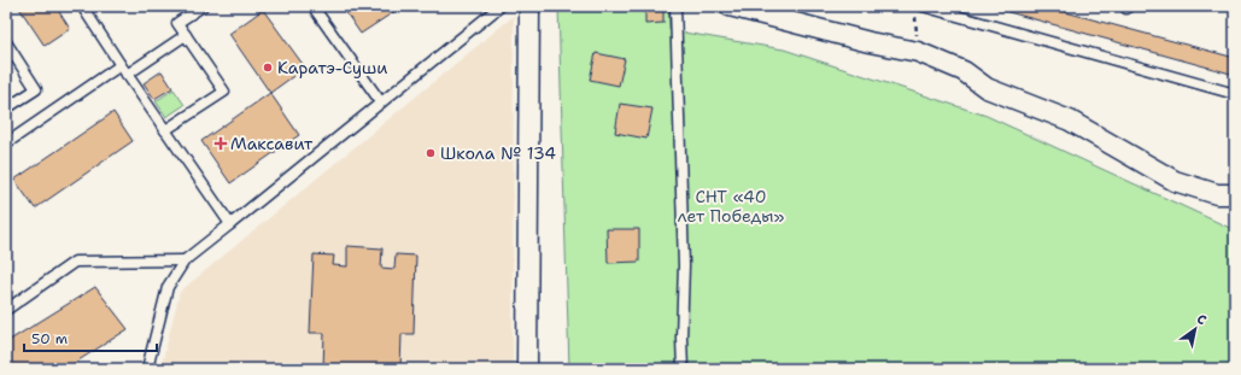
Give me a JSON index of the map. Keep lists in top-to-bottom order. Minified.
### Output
{"parks":["СНТ «40 лет Победы»"],"places":{"other":["Каратэ-Суши","Школа № 134"],"health":["Максавит"]},"scale_bar":"50 m","north":"top right"}
